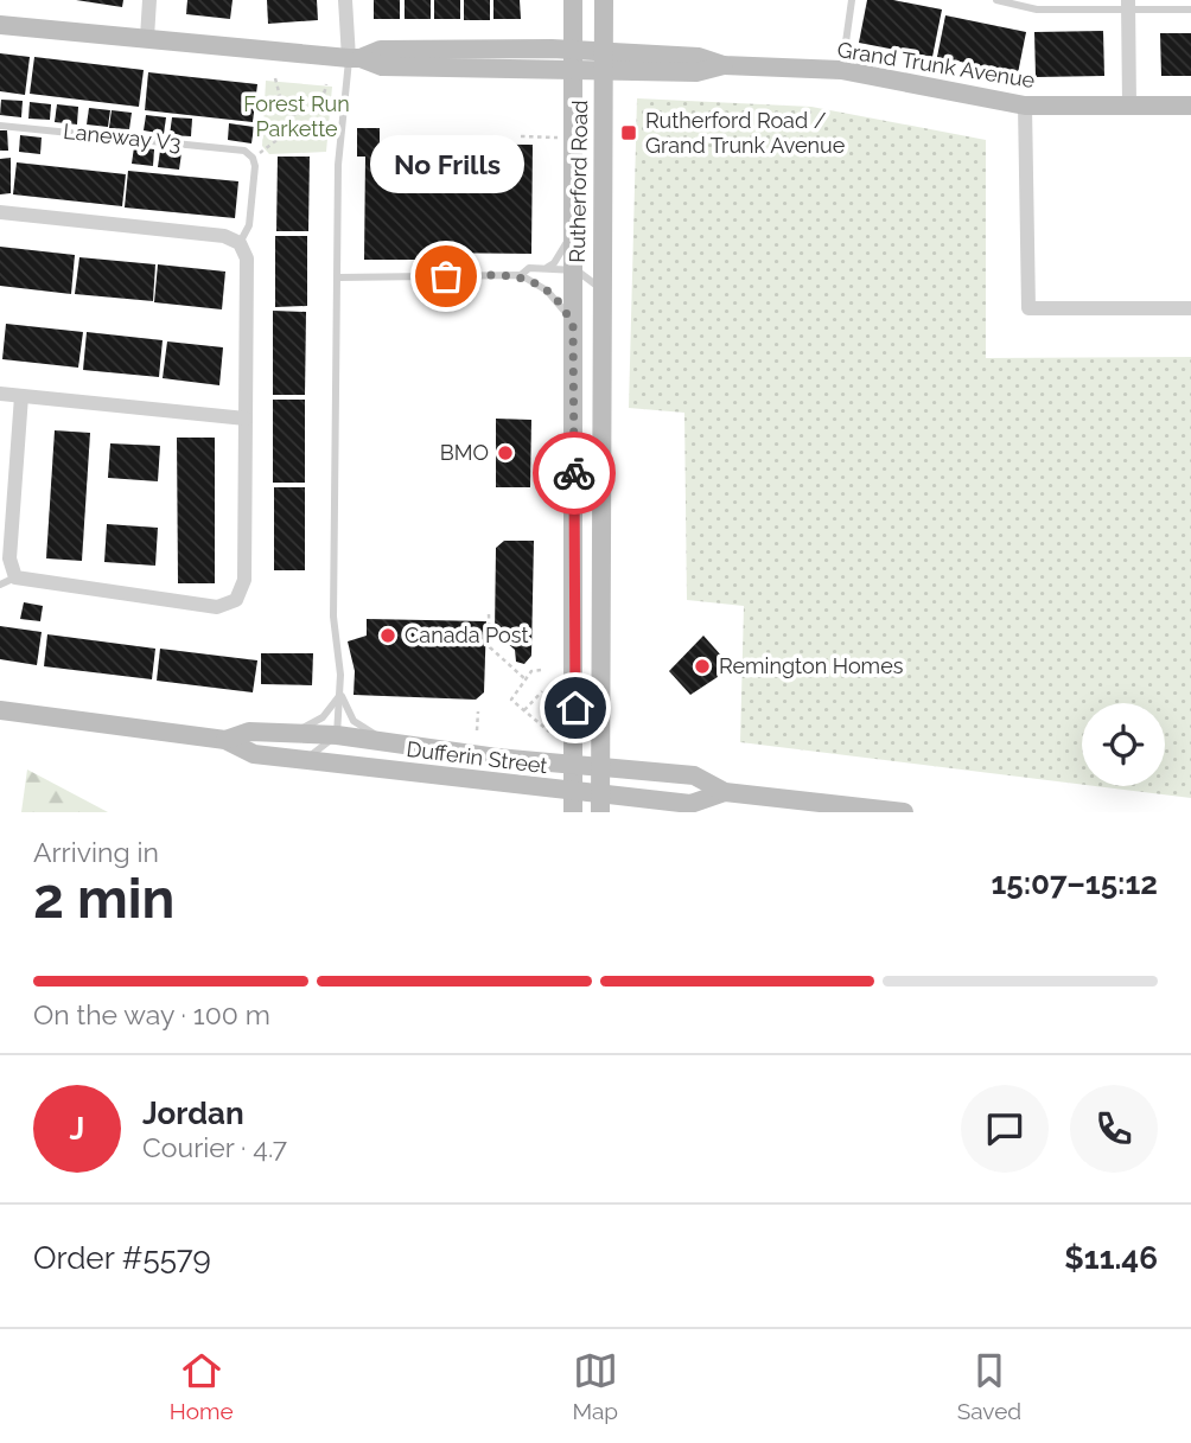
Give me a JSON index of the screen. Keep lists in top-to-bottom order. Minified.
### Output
{"streets":{"main road":["Grand Trunk Avenue","Rutherford Road","Dufferin Street"],"lane":["Laneway V3"]},"crossings":[["Grand Trunk Avenue","Rutherford Road"],["Rutherford Road","Dufferin Street"]],"parks":["Forest Run Parkette"],"places":{"transit":["Rutherford Road / Grand Trunk Avenue"],"other":["No Frills","BMO","Canada Post","Remington Homes"]},"page":{"bubble":"No Frills","heading":["2 min","Arriving in","15:07–15:12"],"panel":["Jordan","Courier · 4.7","Order #5579","$11.46"],"bar":"On the way · 100 m","round":"J","tabs":["Home","Map","Saved"]}}
